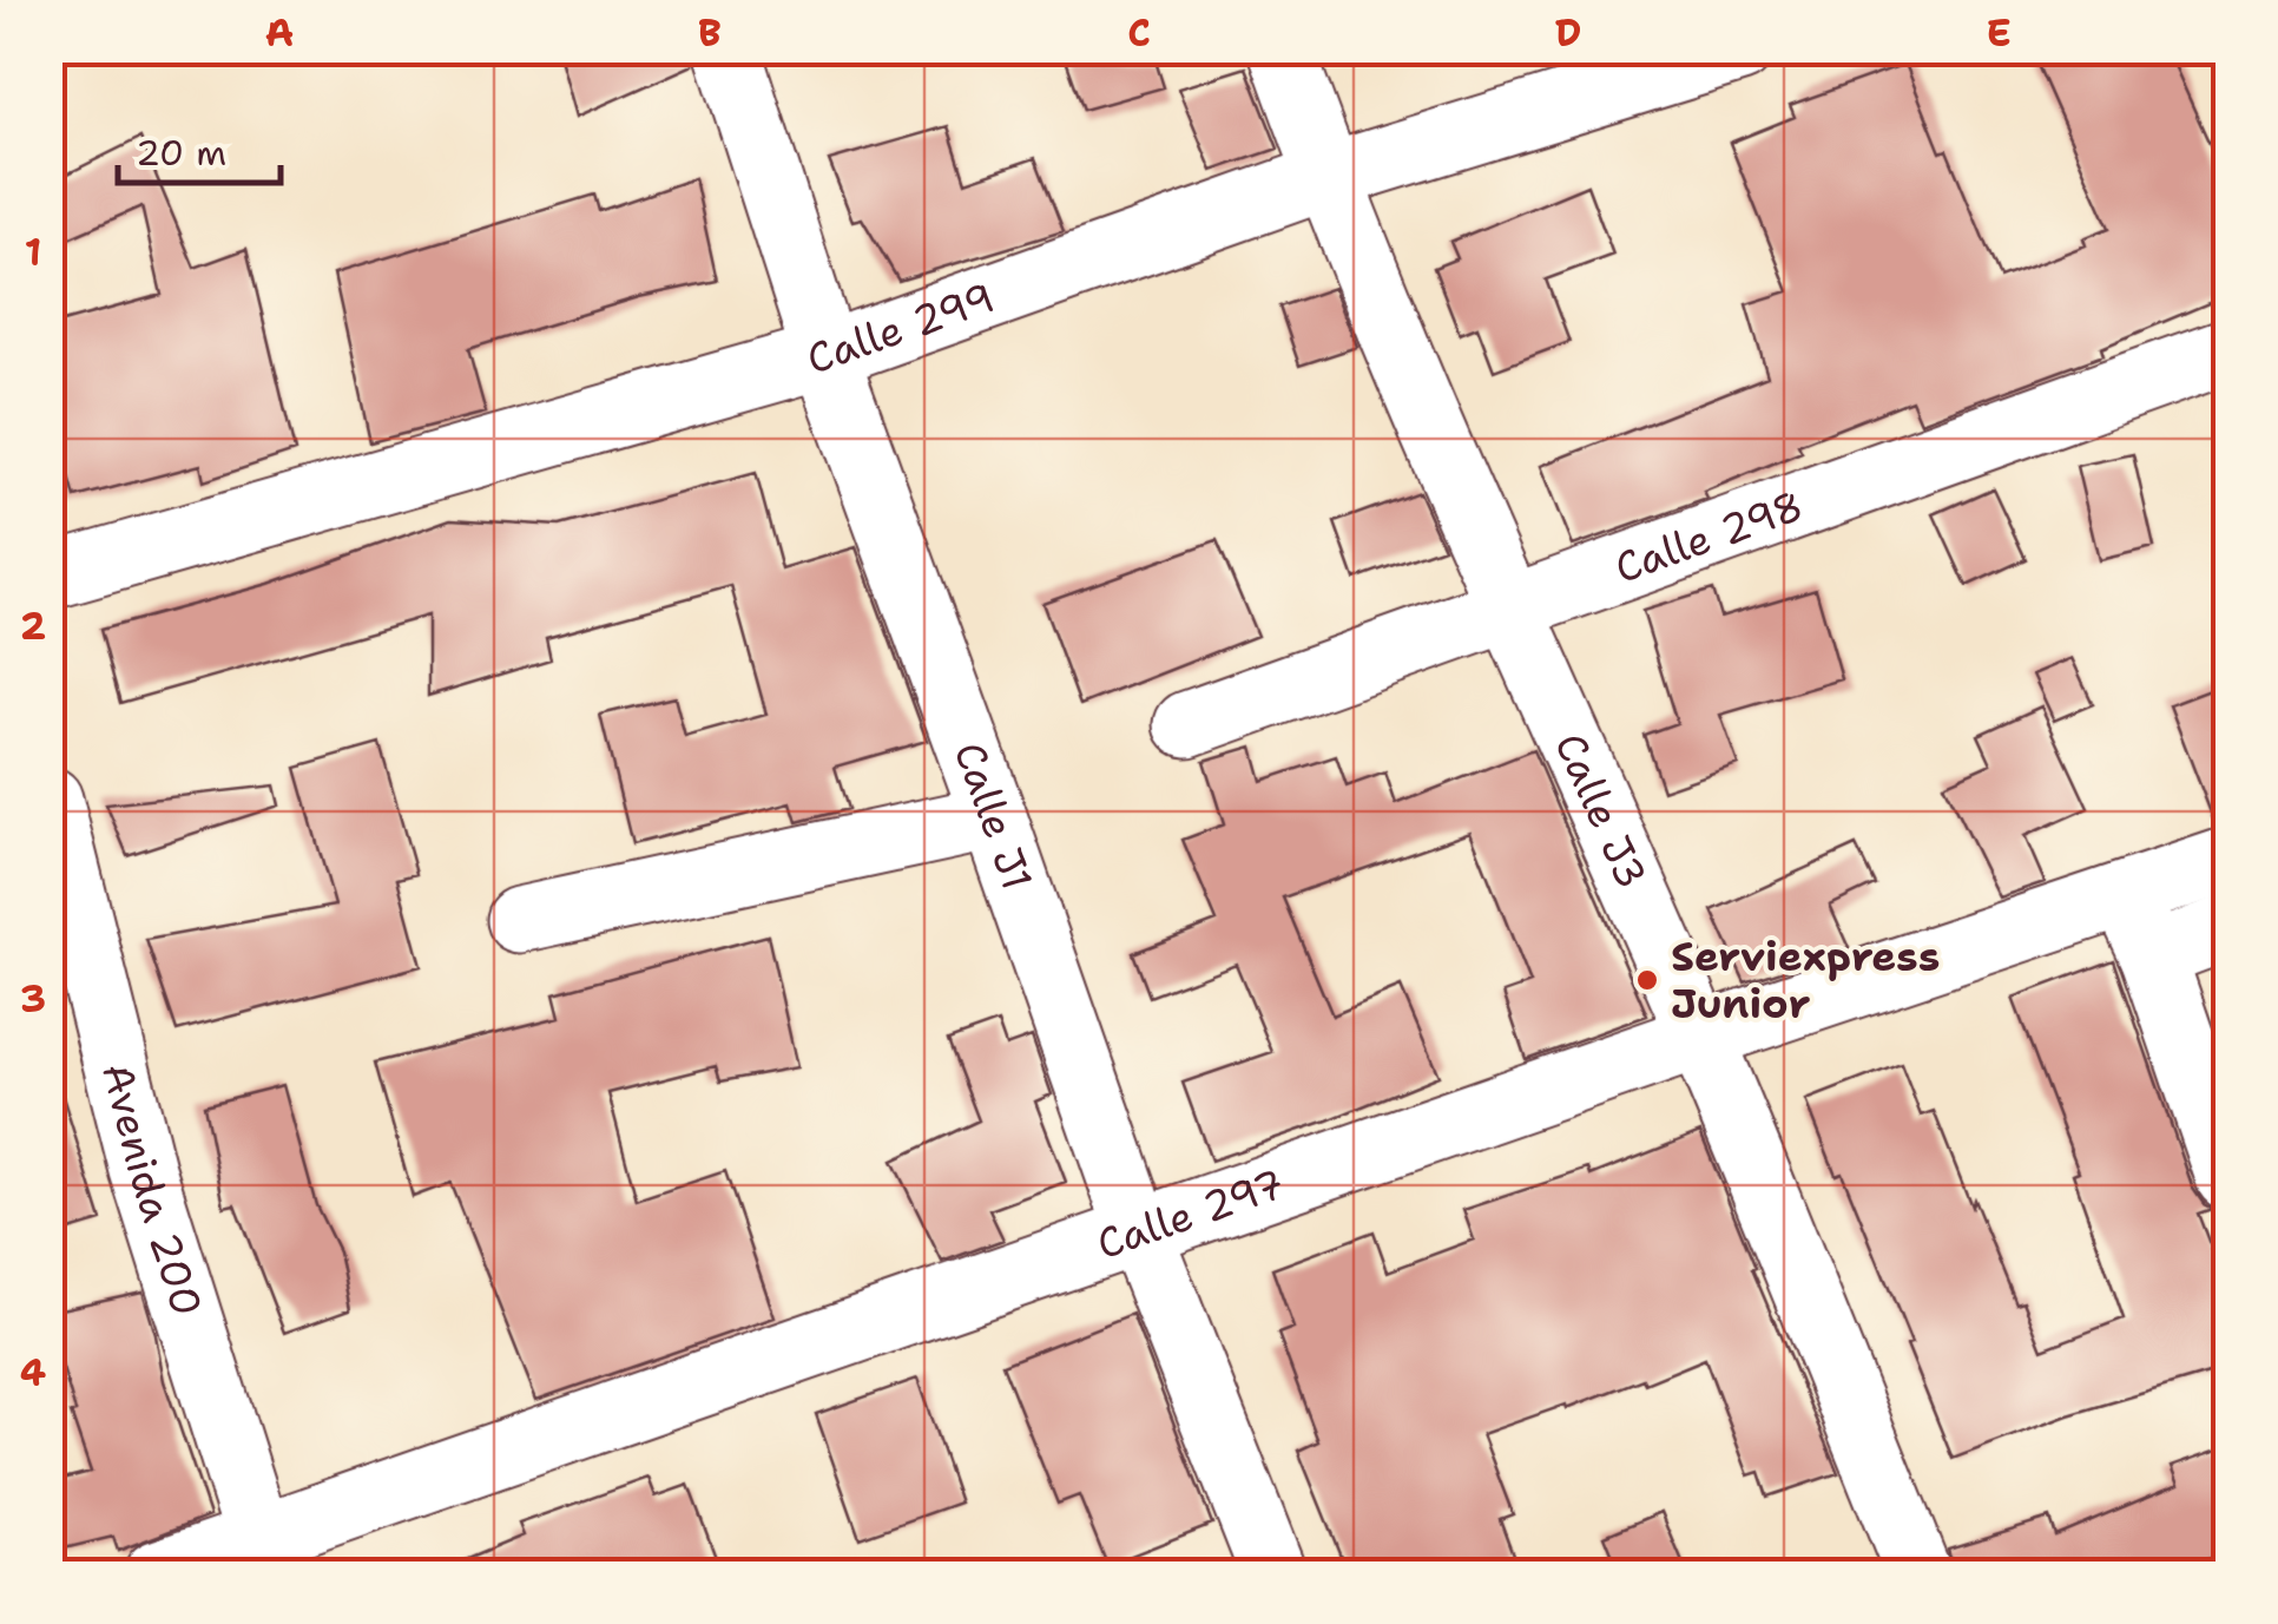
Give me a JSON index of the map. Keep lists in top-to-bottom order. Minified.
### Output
{"streets":{"street":["Calle 299","Calle 298","Calle J3","Calle J1","Avenida 200","Calle 297"]},"crossings":[["Calle 299","Calle J3"],["Calle 299","Calle J1"],["Calle 298","Calle J3"],["Calle J3","Calle 297"],["Calle J1","Calle 297"],["Avenida 200","Calle 297"]],"places":["Serviexpress Junior"],"scale_bar":"20 m","grid":{"columns":["A","B","C","D","E"],"rows":["1","2","3","4"]}}
